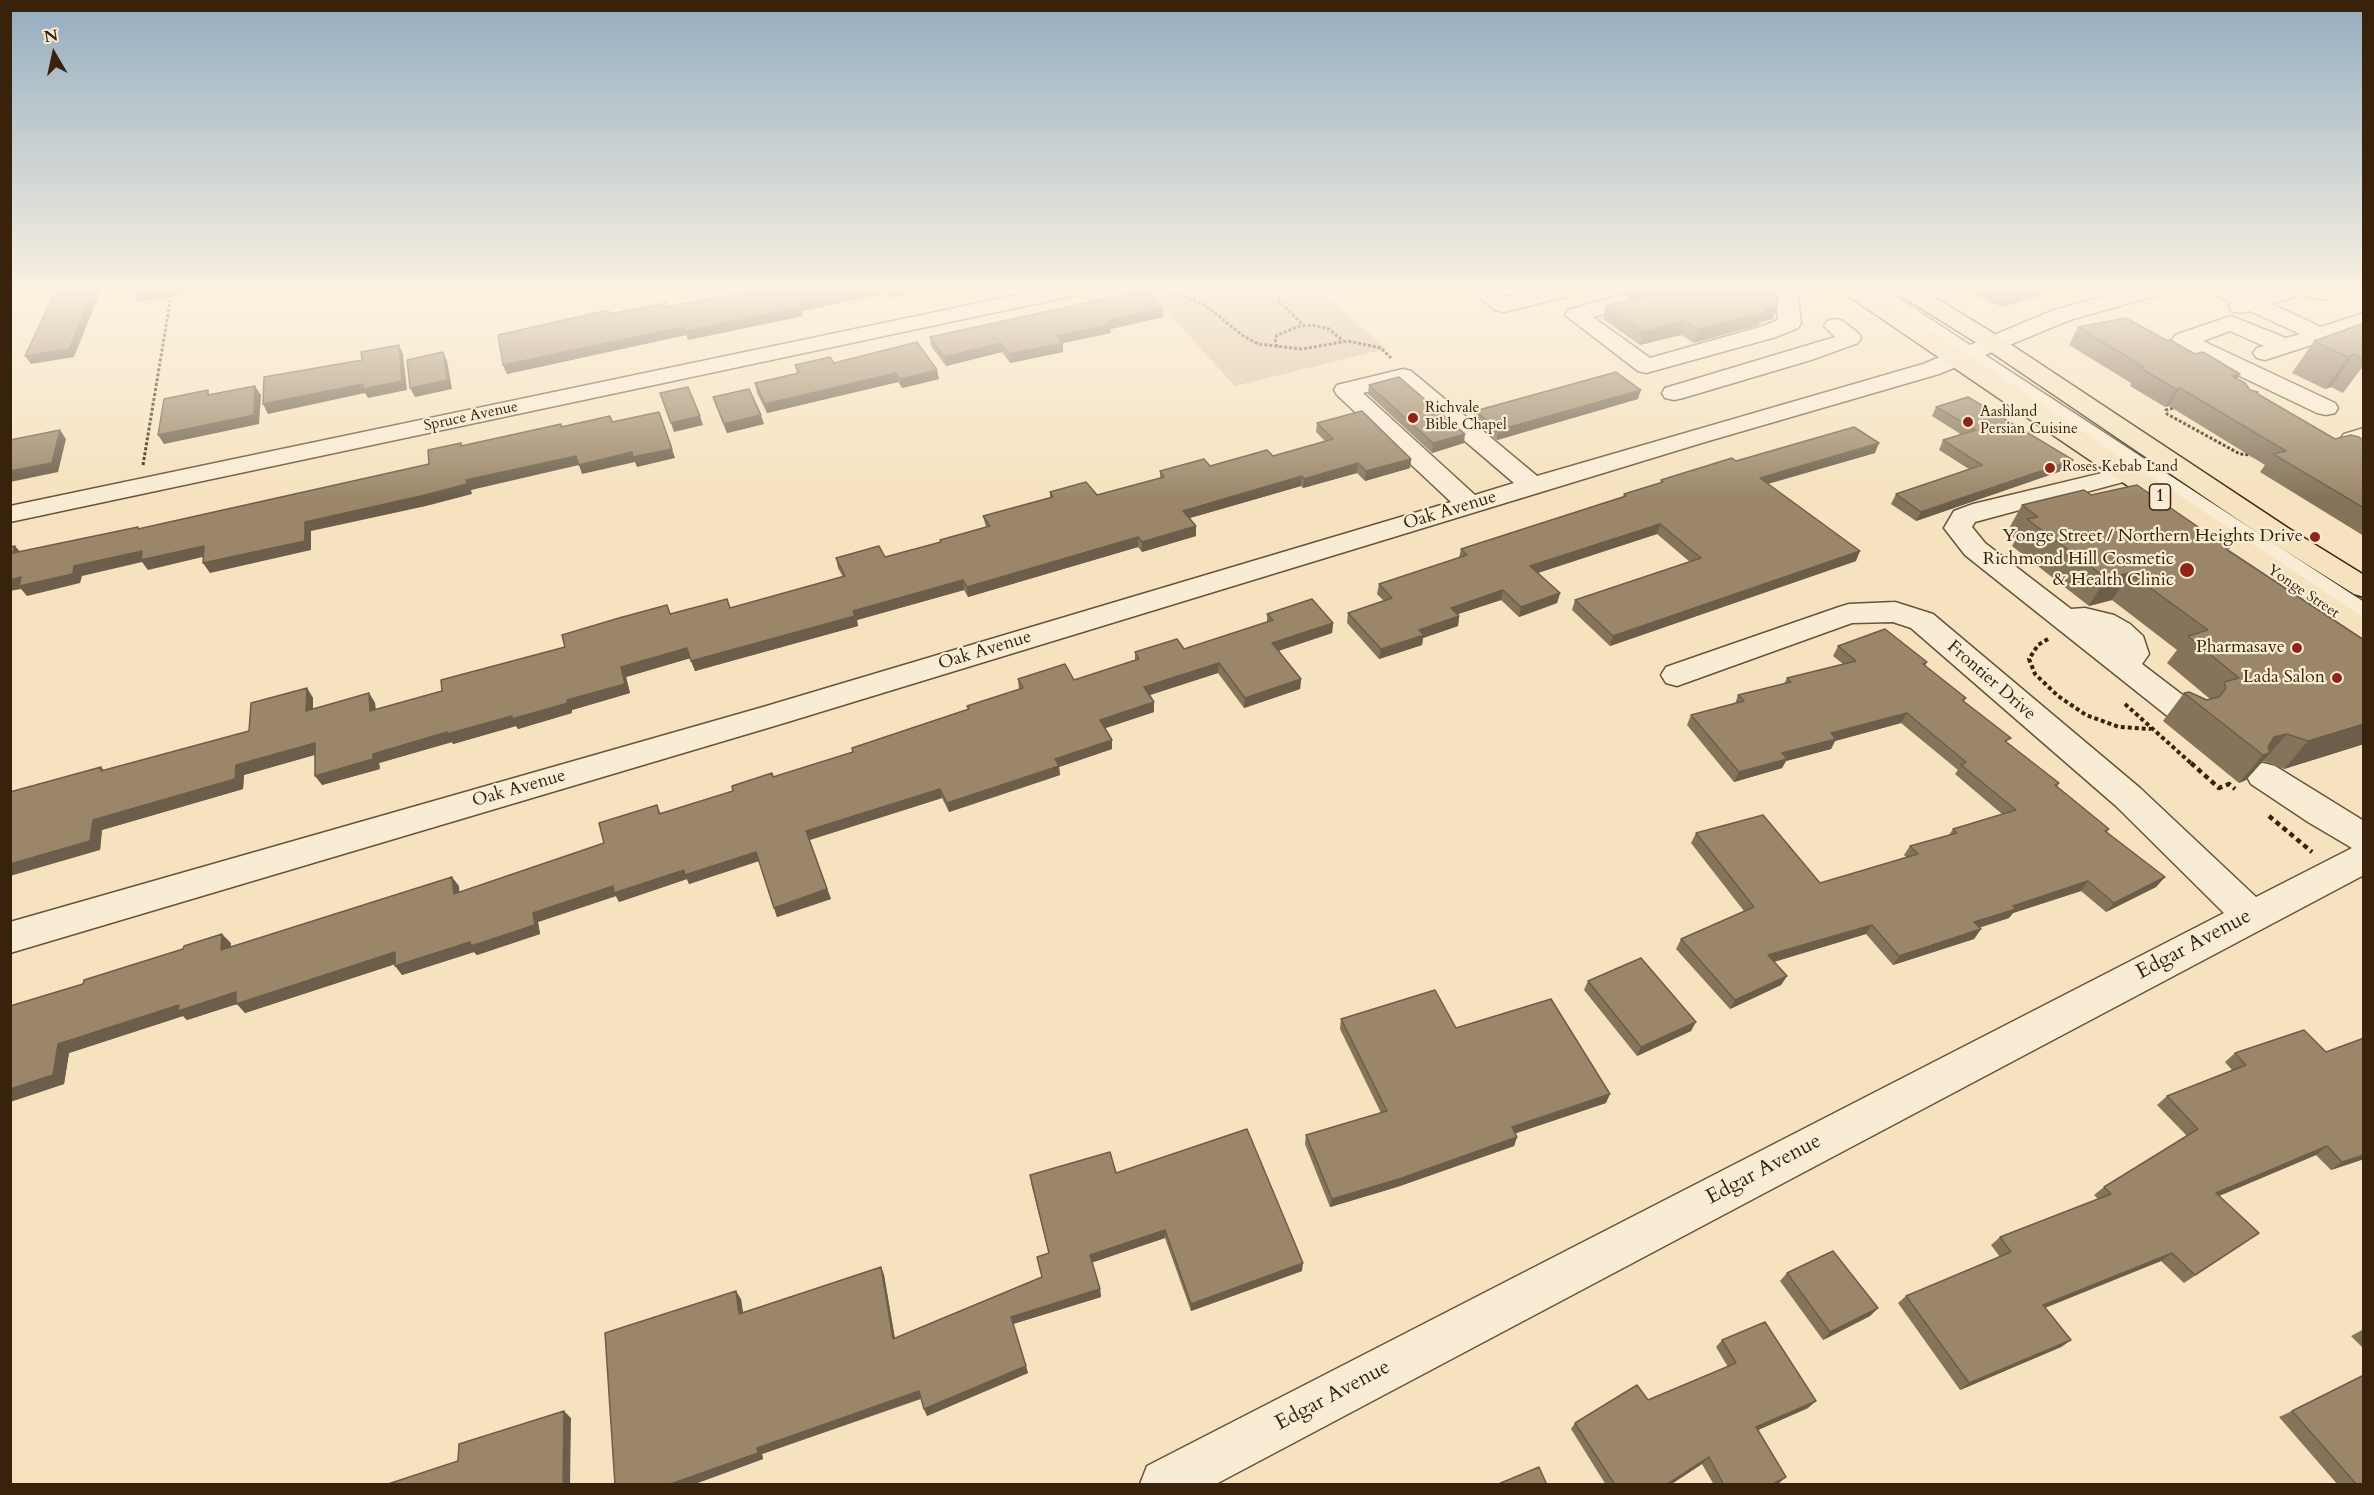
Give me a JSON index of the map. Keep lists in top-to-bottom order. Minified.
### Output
{"streets":{"main road":["1","Yonge Street"],"street":["Spruce Avenue","Oak Avenue","Frontier Drive","Edgar Avenue"]},"crossings":[["Frontier Drive","Edgar Avenue"]],"places":["Richvale Bible Chapel","Aashland Persian Cuisine","Roses Kebab Land","Yonge Street / Northern Heights Drive","Richmond Hill Cosmetic & Health Clinic","Pharmasave","Lada Salon"],"north":"top"}
